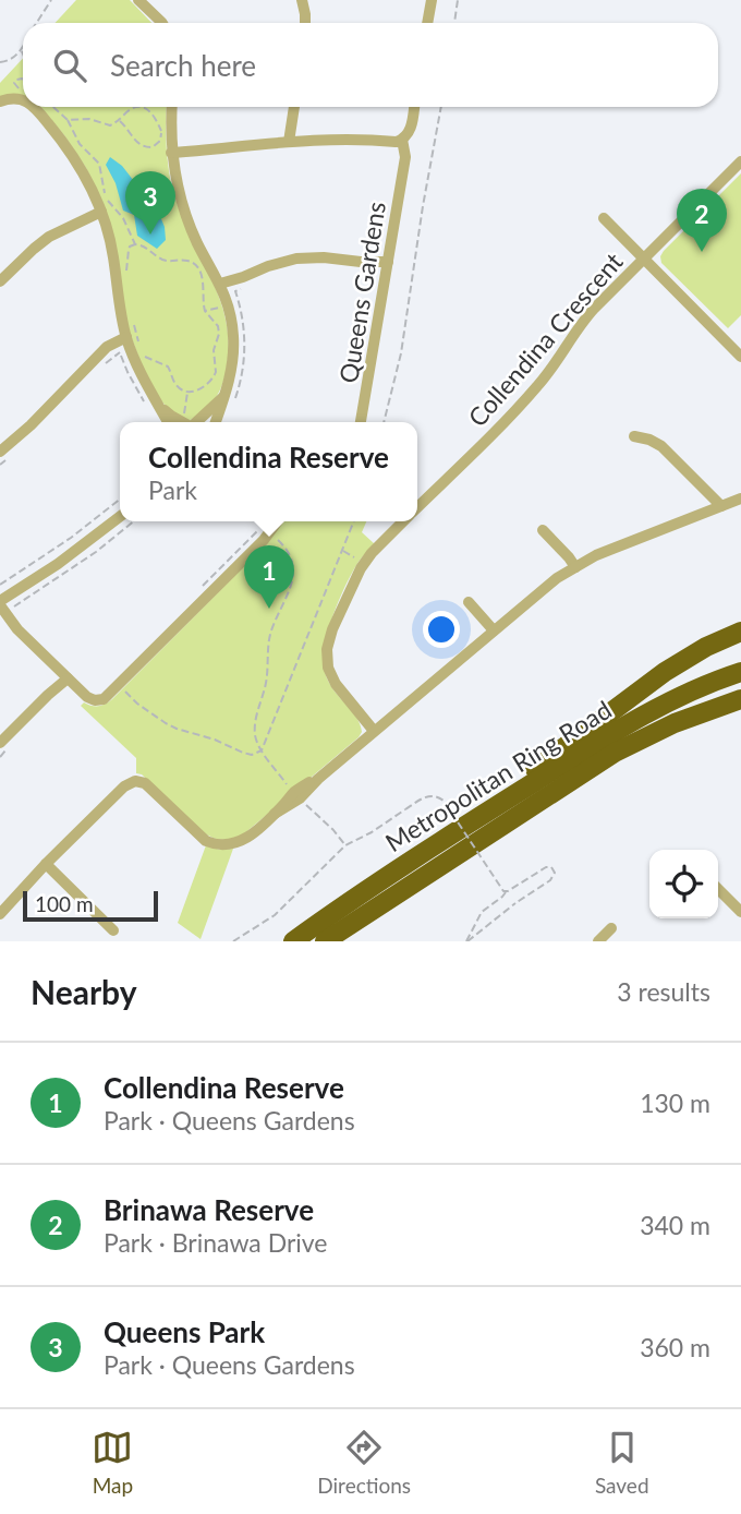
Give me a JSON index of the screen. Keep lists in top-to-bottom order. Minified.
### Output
{"streets":{"highway":["Metropolitan Ring Road"],"street":["Queens Gardens","Collendina Crescent"]},"scale_bar":"100 m","page":{"search":"Search here","pins":["3","2","1"],"popup":["Collendina Reserve","Park"],"scale":"100 m","heading":["Nearby","3 results"],"list":[{"mark":"1","name":"Collendina Reserve","note":"Park · Queens Gardens","value":"130 m"},{"mark":"2","name":"Brinawa Reserve","note":"Park · Brinawa Drive","value":"340 m"},{"mark":"3","name":"Queens Park","note":"Park · Queens Gardens","value":"360 m"}],"nav":["Map","Directions","Saved"]}}
